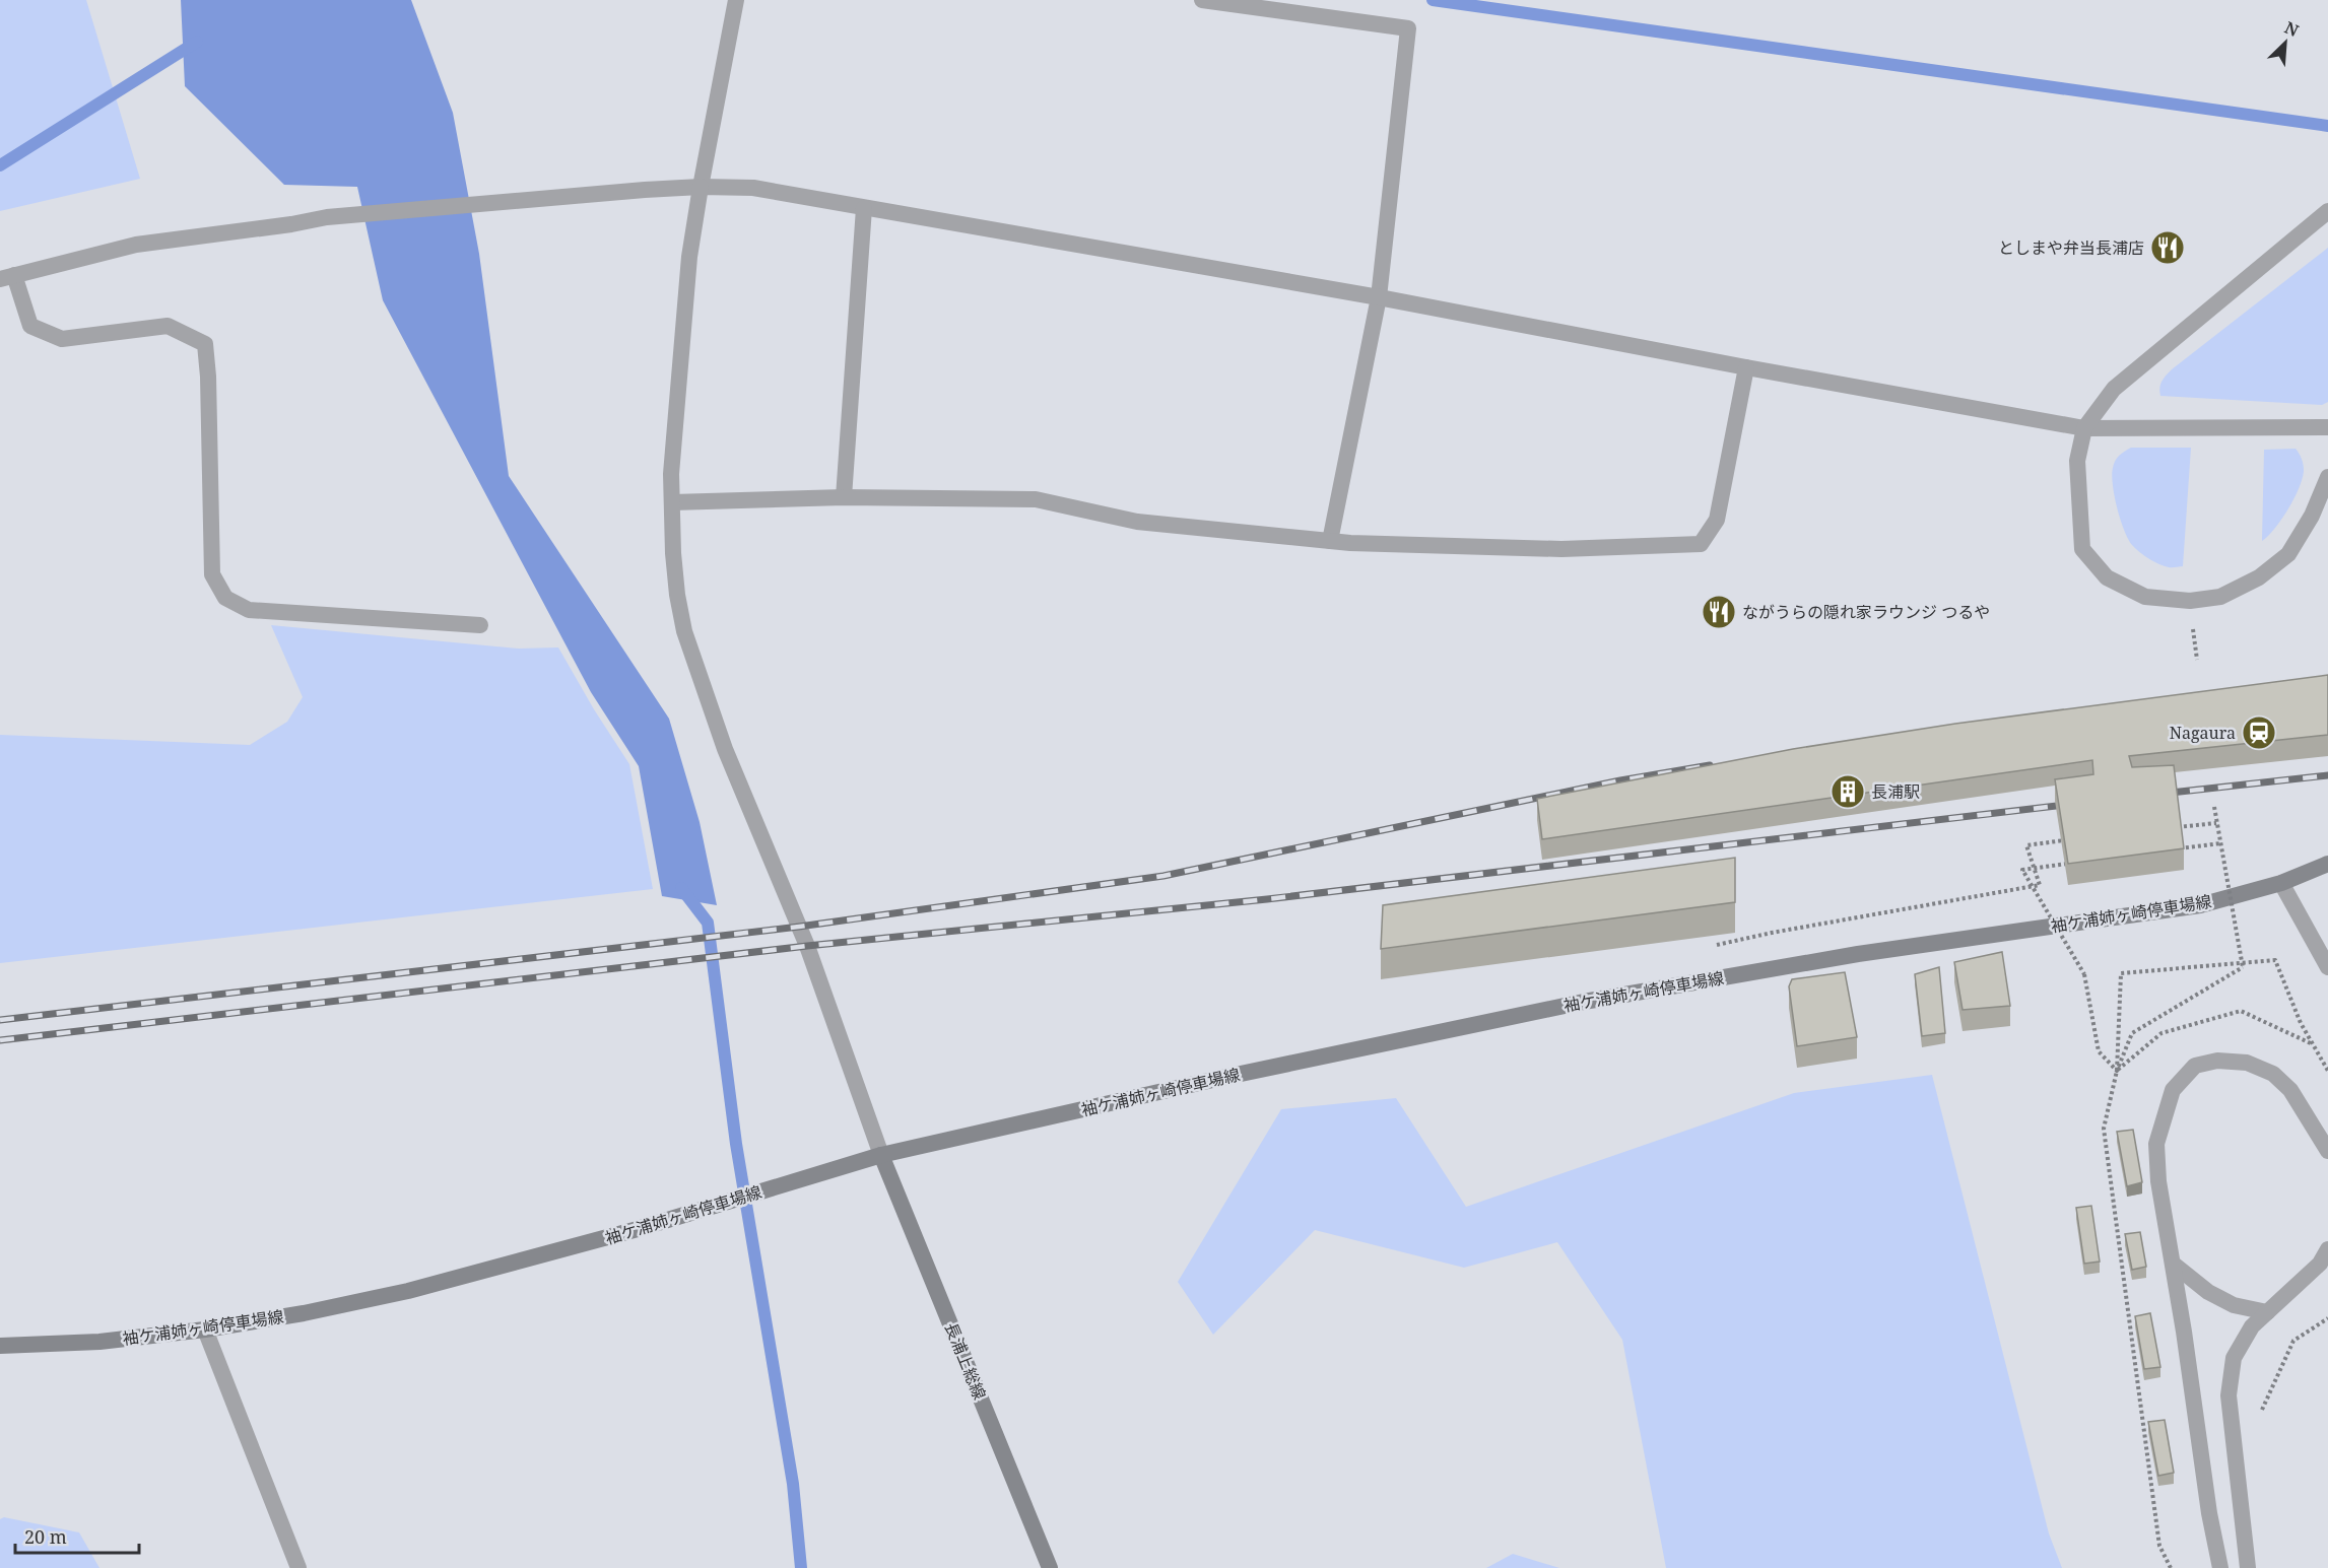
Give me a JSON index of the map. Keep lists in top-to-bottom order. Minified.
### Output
{"streets":{"main road":["袖ケ浦姉ヶ崎停車場線","長浦上総線"]},"crossings":[["袖ケ浦姉ヶ崎停車場線","長浦上総線"]],"places":{"restaurant":["としまや弁当長浦店","ながうらの隠れ家ラウンジ つるや"],"station":["Nagaura"],"building":["長浦駅"]},"scale_bar":"20 m","north":"top right"}
